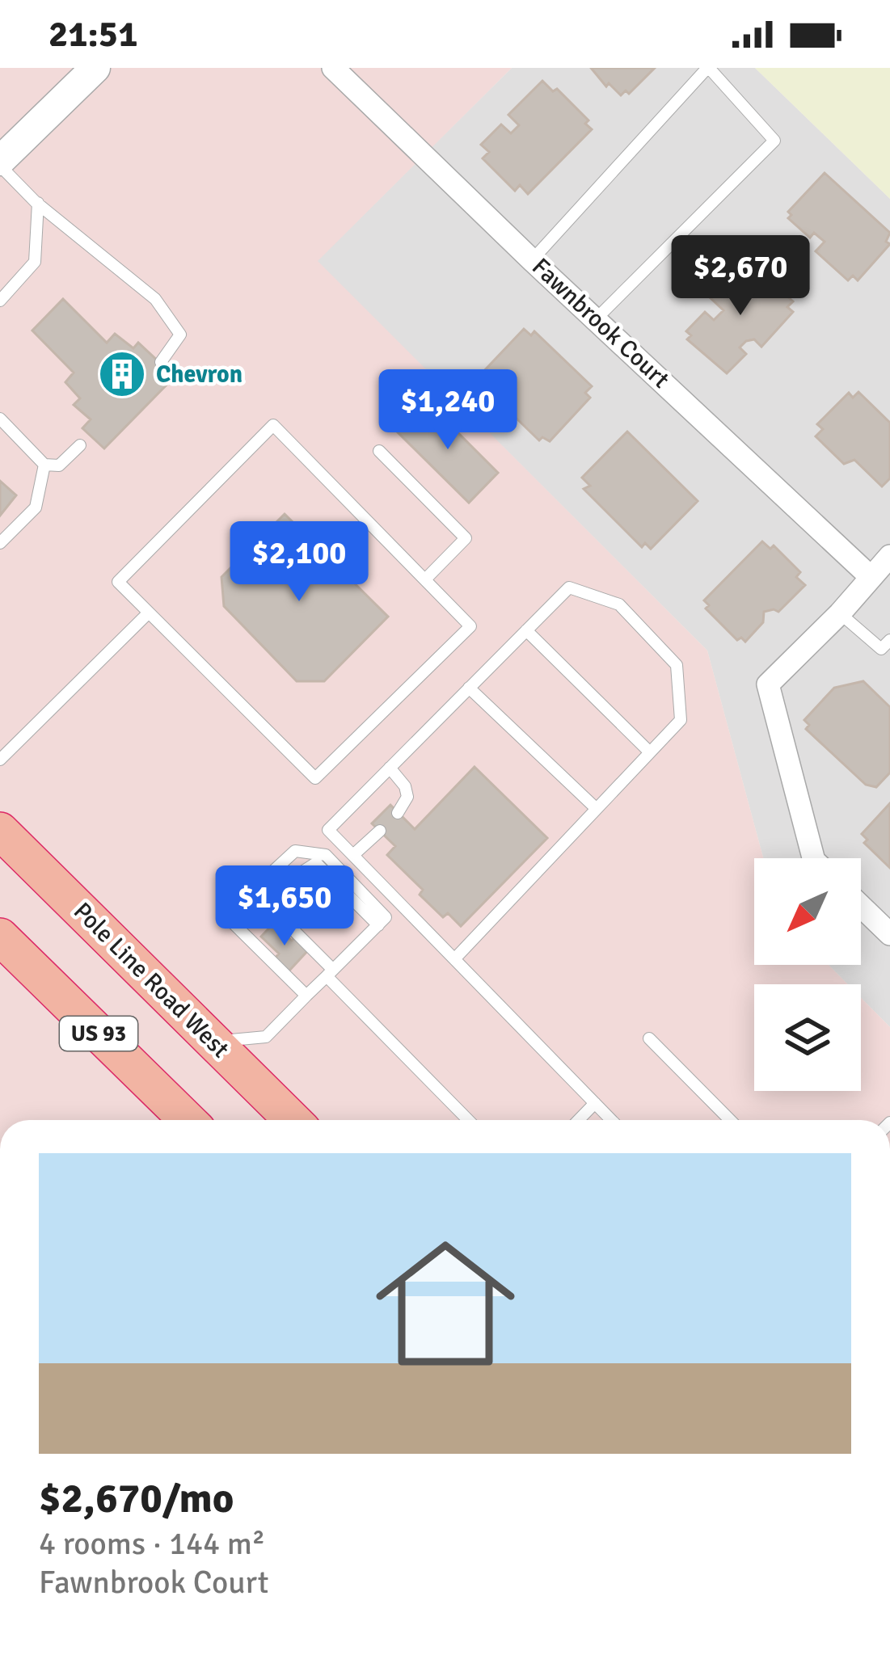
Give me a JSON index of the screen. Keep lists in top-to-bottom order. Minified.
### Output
{"streets":{"highway":["Pole Line Road West","US 93"],"street":["Fawnbrook Court"]},"places":{"building":["Chevron"]},"north":"bottom left","page":{"status":"21:51","price":["$2,670","$1,240","$2,100","$1,650"],"list":[{"name":"$2,670/mo","note":"4 rooms · 144 m² · Fawnbrook Court"}]}}
